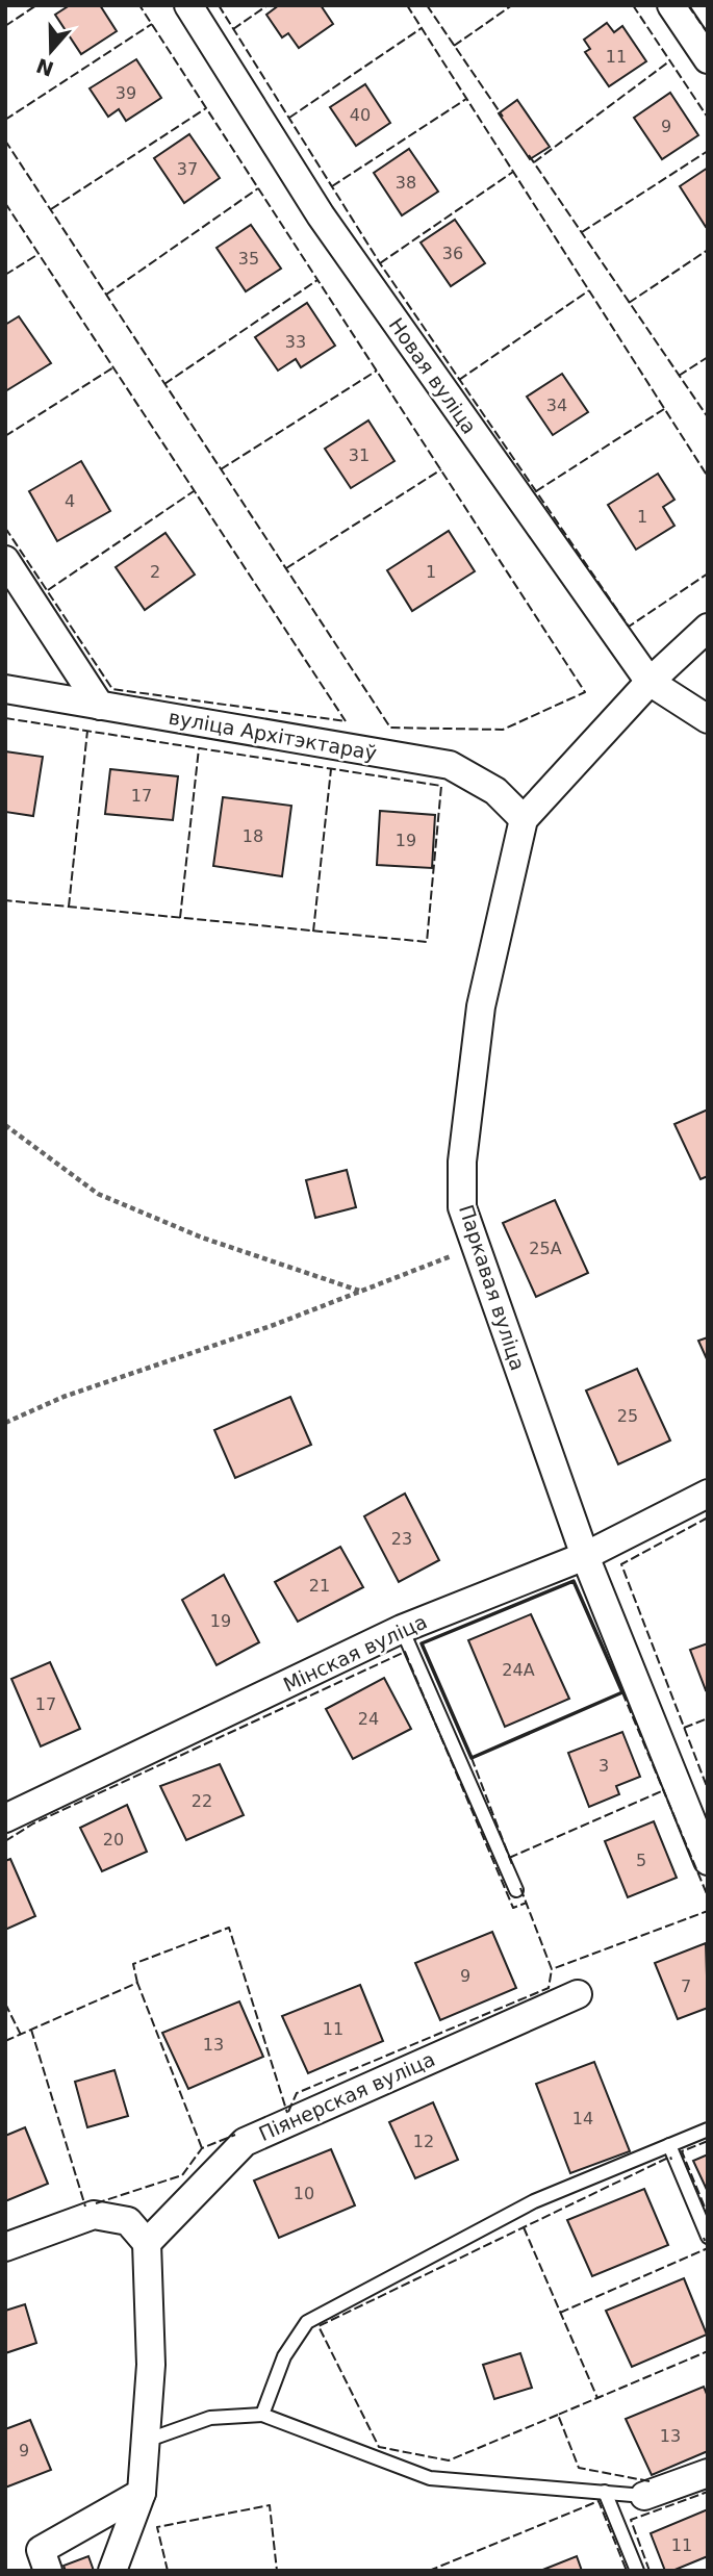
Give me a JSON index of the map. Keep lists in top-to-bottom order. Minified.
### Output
{"streets":{"street":["Новая вуліца","вуліца Архітэктараў","Паркавая вуліца","Мінская вуліца","Піянерская вуліца"]},"crossings":[["Новая вуліца","Паркавая вуліца"],["вуліца Архітэктараў","Паркавая вуліца"],["Паркавая вуліца","Мінская вуліца"]],"house_numbers":["11","39","40","9","37","38","36","35","33","34","31","4","1","2","1","17","18","19","25А","25","23","21","19","24А","17","24","3","22","20","5","9","7","11","13","14","12","10","13","9","11"],"north":"bottom"}
